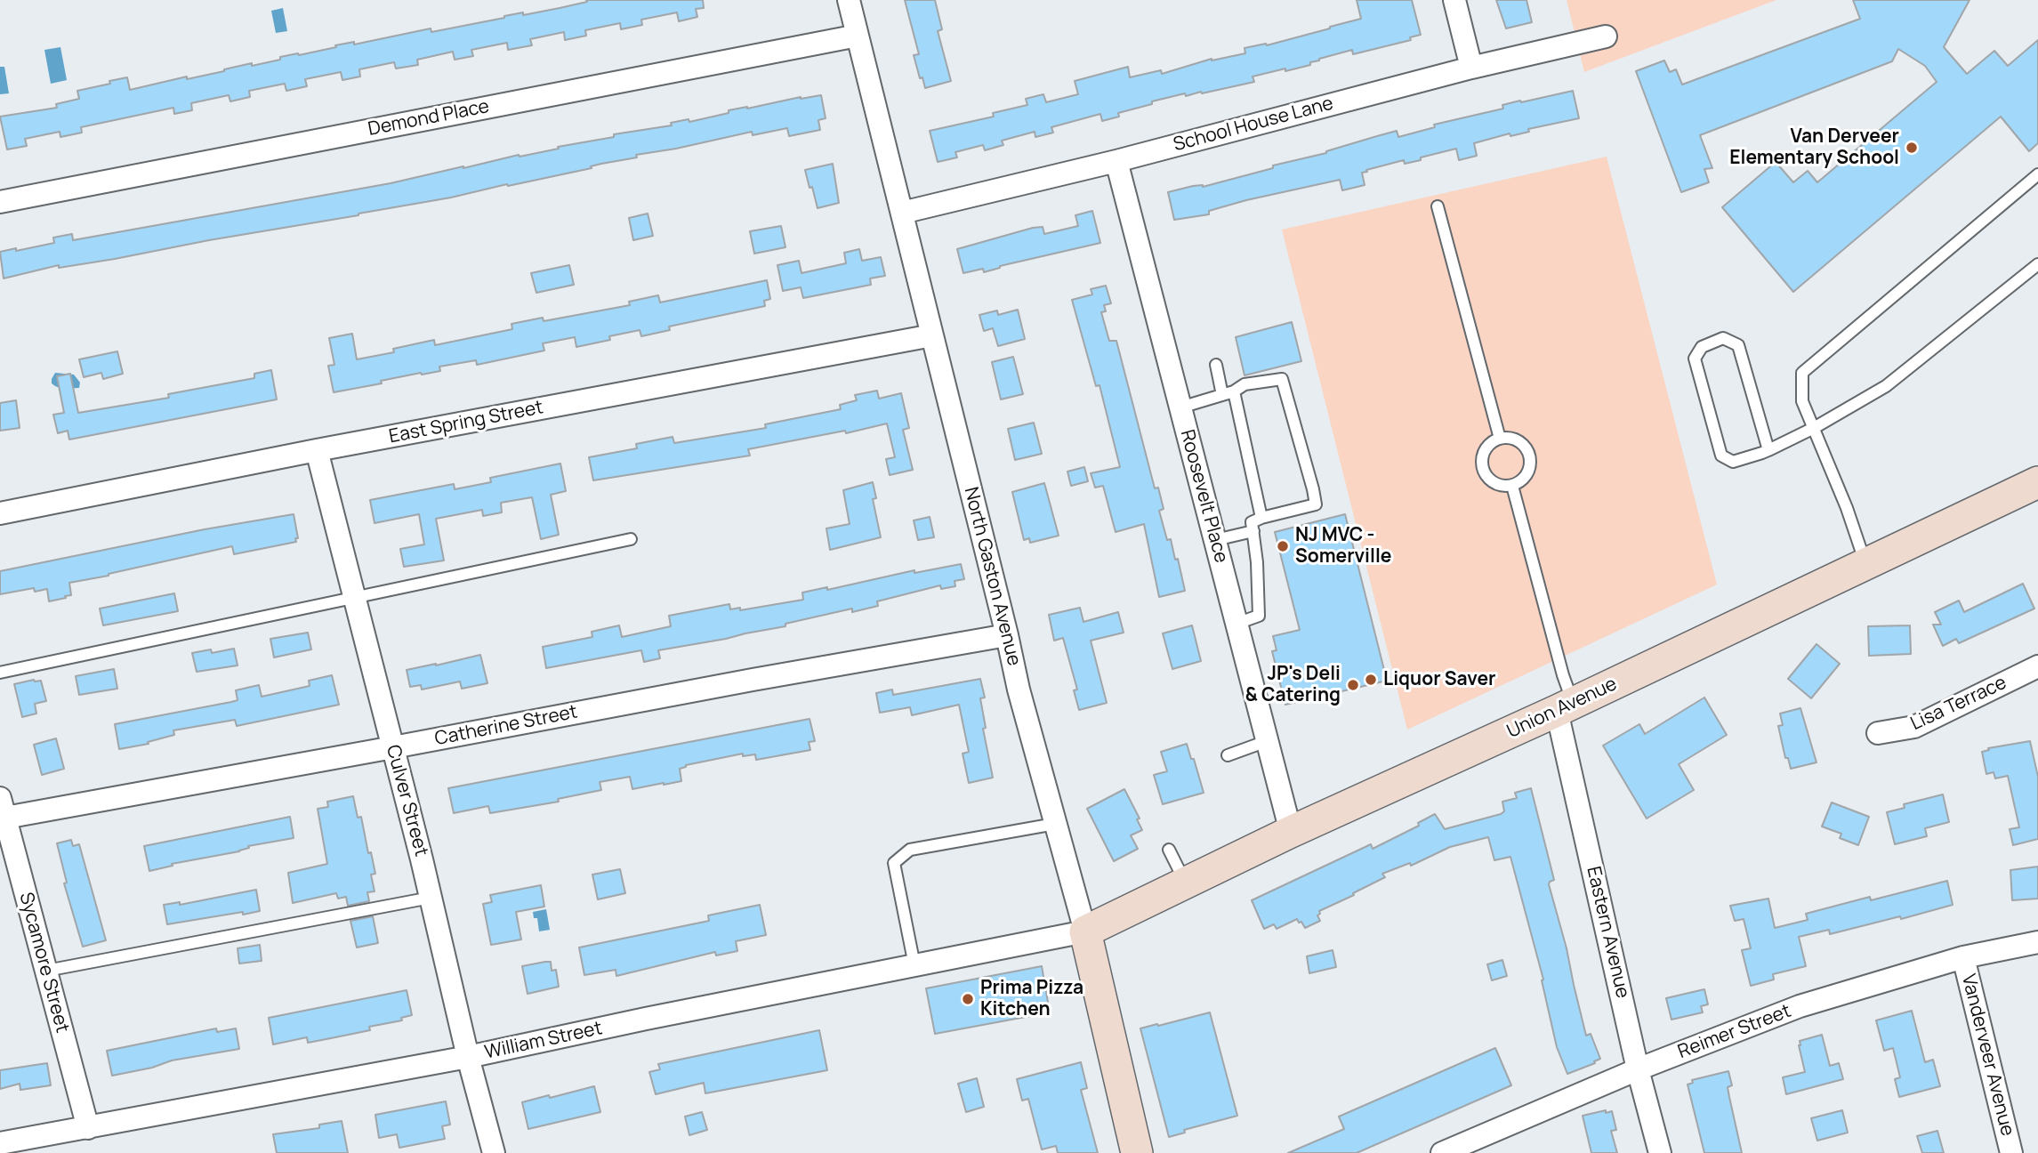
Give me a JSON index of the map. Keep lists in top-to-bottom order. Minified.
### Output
{"streets":{"street":["Demond Place","School House Lane","East Spring Street","Roosevelt Place","North Gaston Avenue","Lisa Terrace","Union Avenue","Catherine Street","Culver Street","Eastern Avenue","Sycamore Street","Reimer Street","William Street","Vanderveer Avenue"]},"crossings":[["Demond Place","North Gaston Avenue"],["School House Lane","Roosevelt Place"],["School House Lane","North Gaston Avenue"],["East Spring Street","North Gaston Avenue"],["East Spring Street","Culver Street"],["Roosevelt Place","Union Avenue"],["North Gaston Avenue","Union Avenue"],["North Gaston Avenue","Catherine Street"],["North Gaston Avenue","William Street"],["Union Avenue","Eastern Avenue"],["Union Avenue","William Street"],["Catherine Street","Culver Street"],["Catherine Street","Sycamore Street"],["Culver Street","William Street"],["Eastern Avenue","Reimer Street"],["Sycamore Street","William Street"],["Reimer Street","Vanderveer Avenue"]],"places":["Van Derveer Elementary School","NJ MVC - Somerville","Liquor Saver","JP's Deli & Catering","Prima Pizza Kitchen"]}
